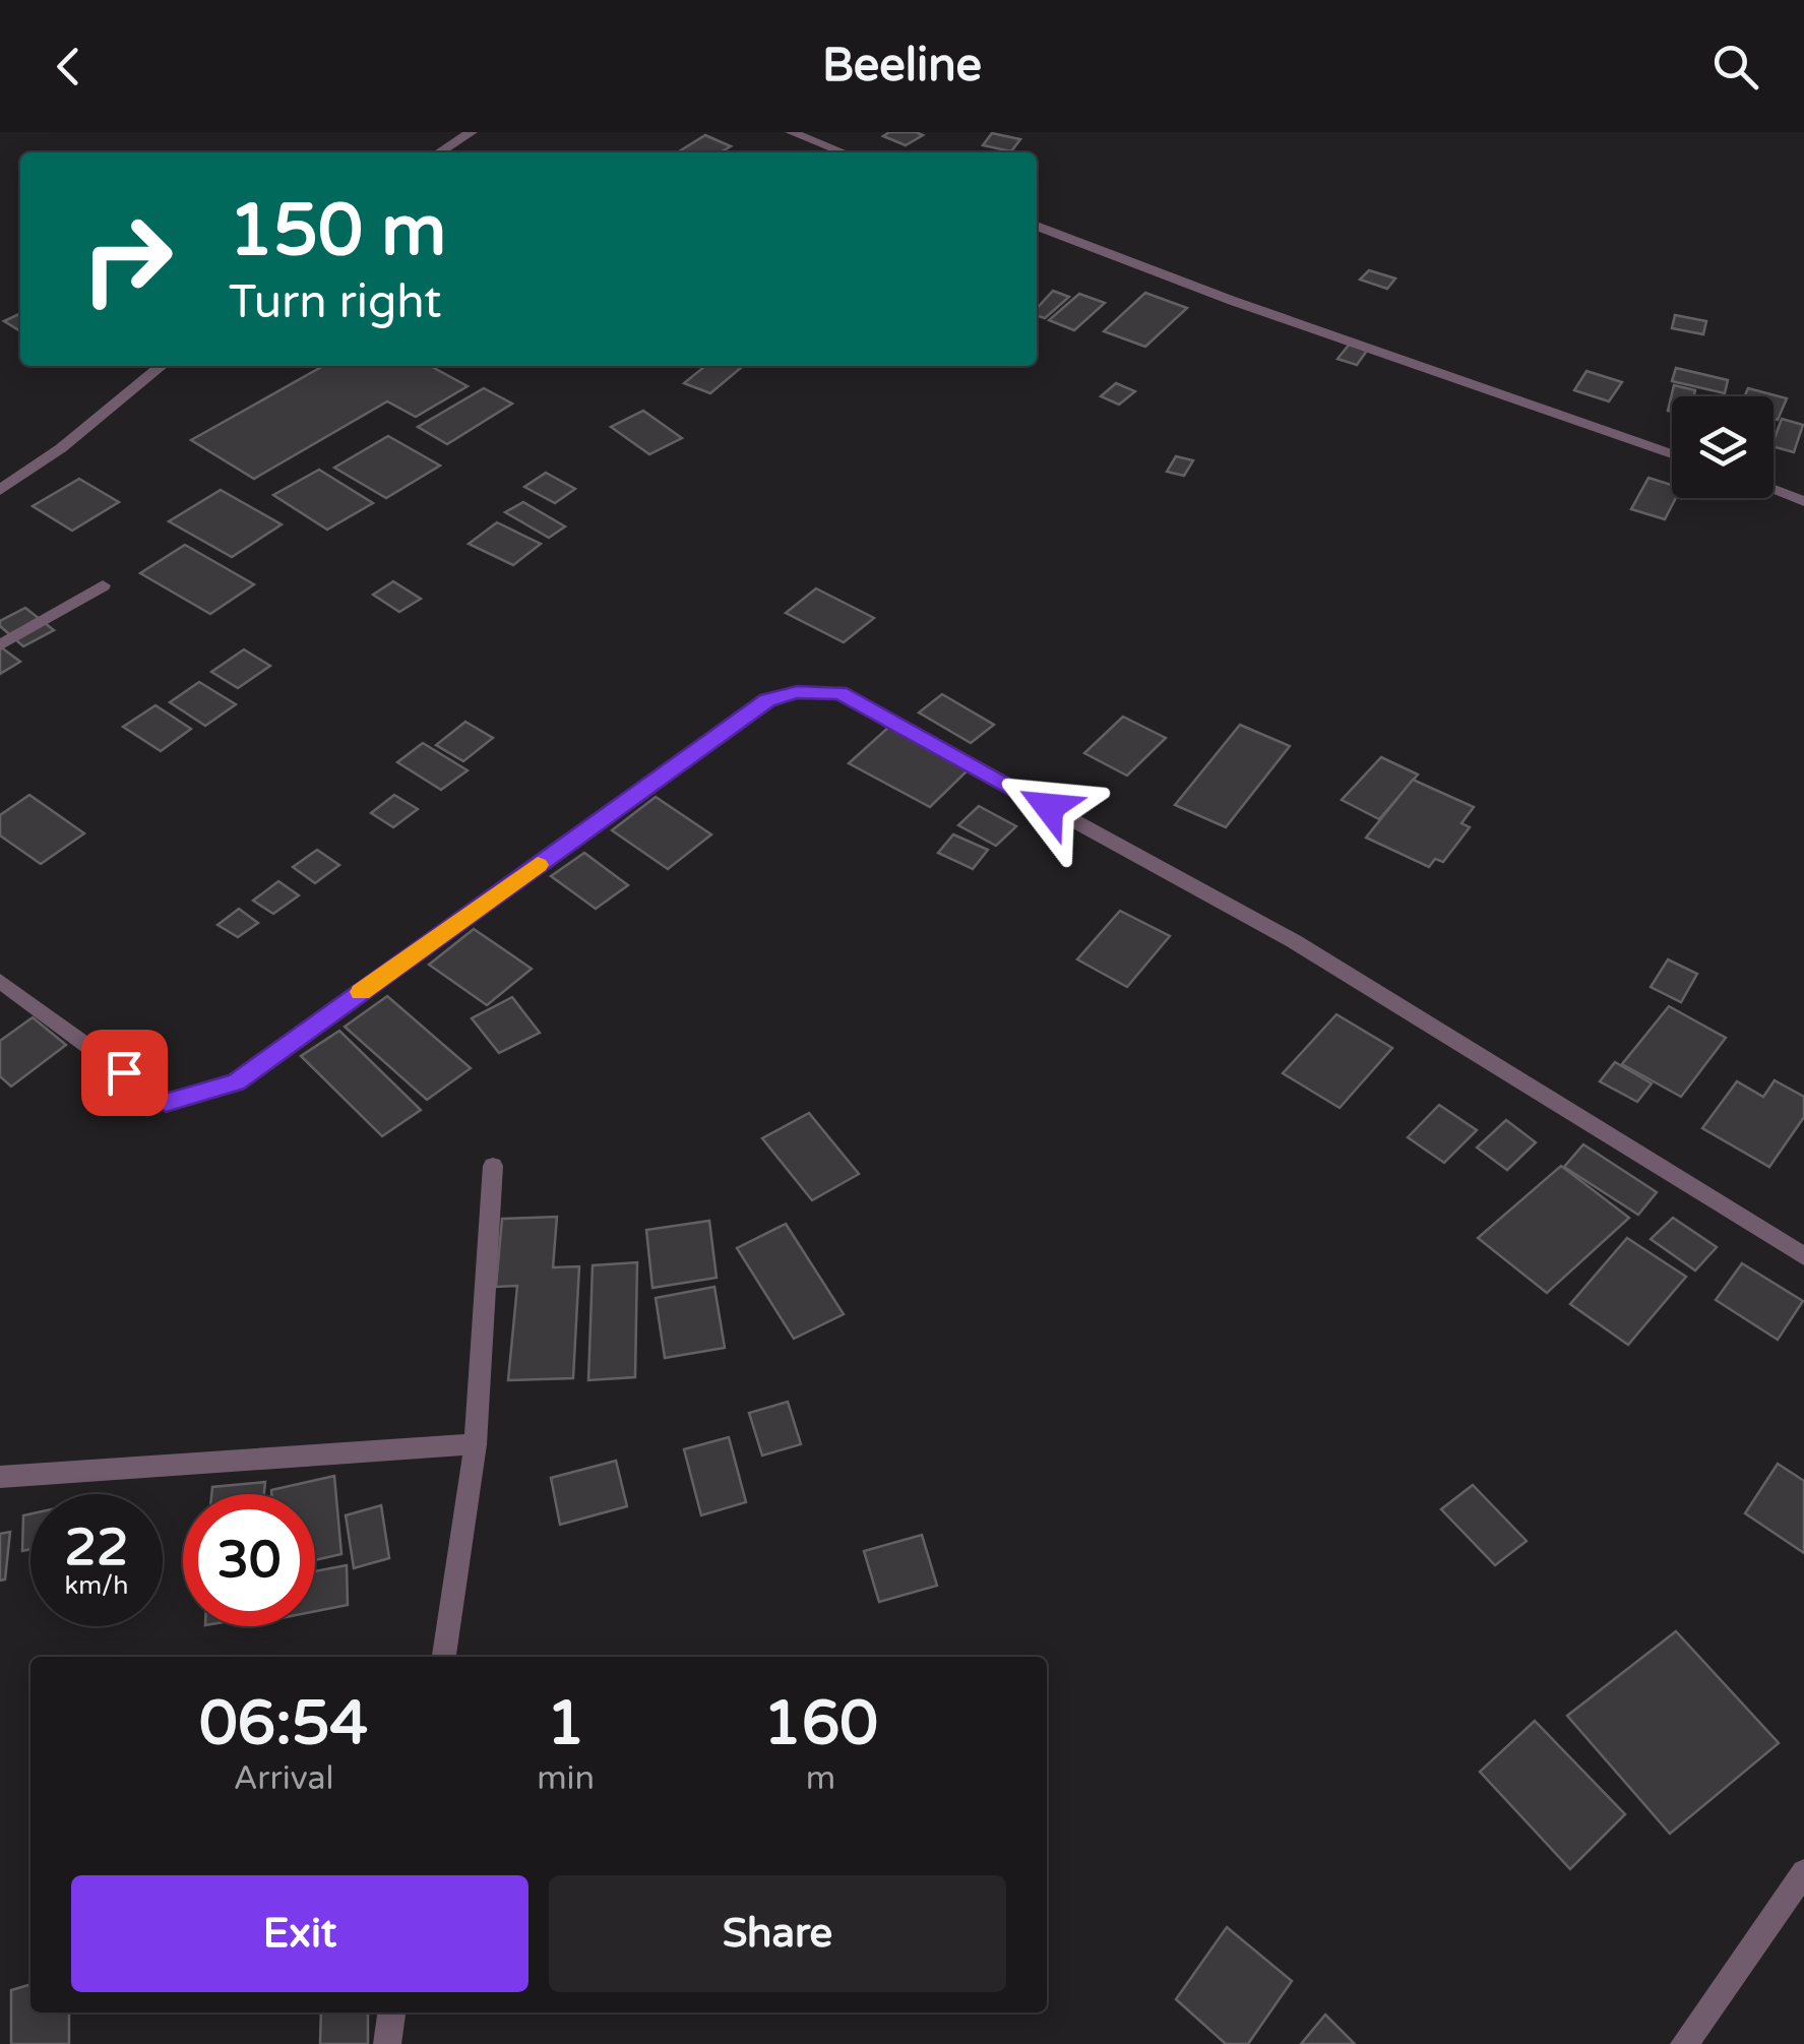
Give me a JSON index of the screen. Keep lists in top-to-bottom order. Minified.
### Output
{"page":{"header":"Beeline","turn":["150 m","Turn right"],"speed":"22 km/h","limit":"30","eta":["06:54","Arrival","1","min","160","m"],"buttons":["Exit","Share"]}}
